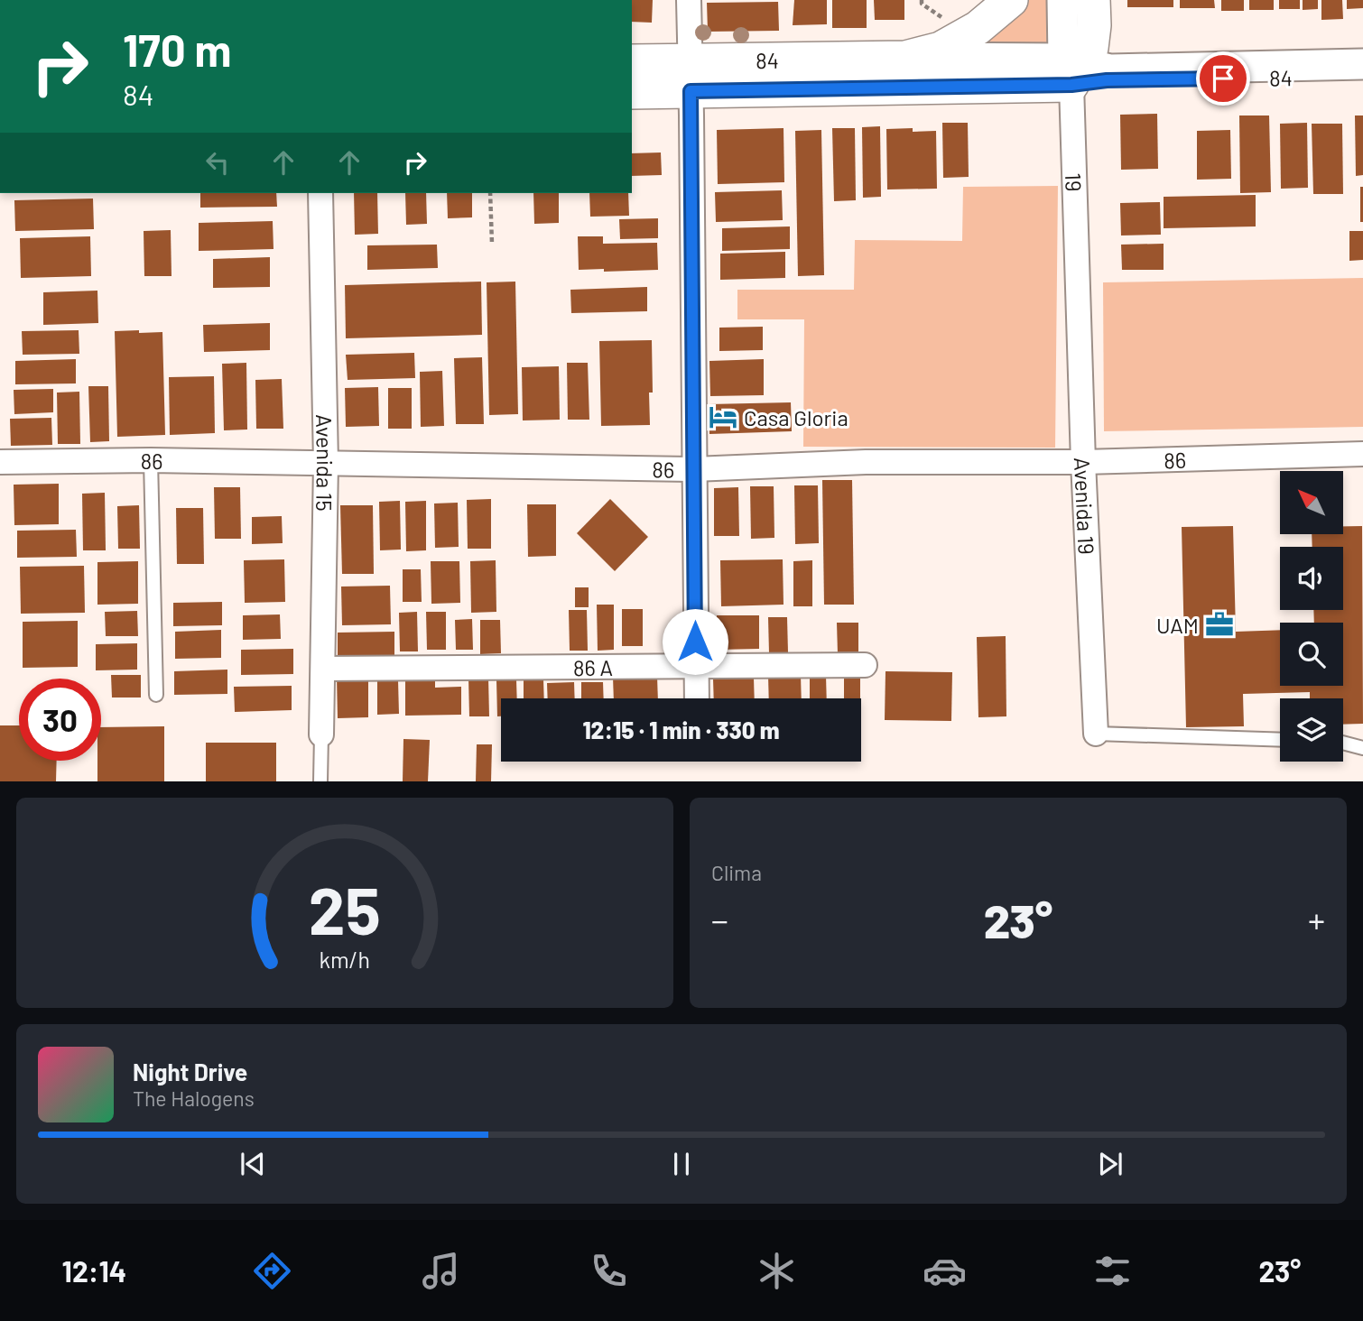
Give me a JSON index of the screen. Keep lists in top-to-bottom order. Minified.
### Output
{"streets":{"main road":["84"],"street":["19","86","Avenida 15","Avenida 19","86 A"]},"crossings":[["84","19"],["19","Avenida 19"],["86","Avenida 15"],["86","Avenida 19"],["Avenida 15","86 A"]],"places":{"hotel":["Casa Gloria"],"office":["UAM"]},"north":"top left","page":{"turn":["170 m","84"],"limit":"30","trip":"12:15 · 1 min · 330 m","tile":"Clima","heat":["−","23°","+"],"song":["Night Drive","The Halogens"],"tabs":["12:14","23°"],"gauge":["25","km/h"]}}
